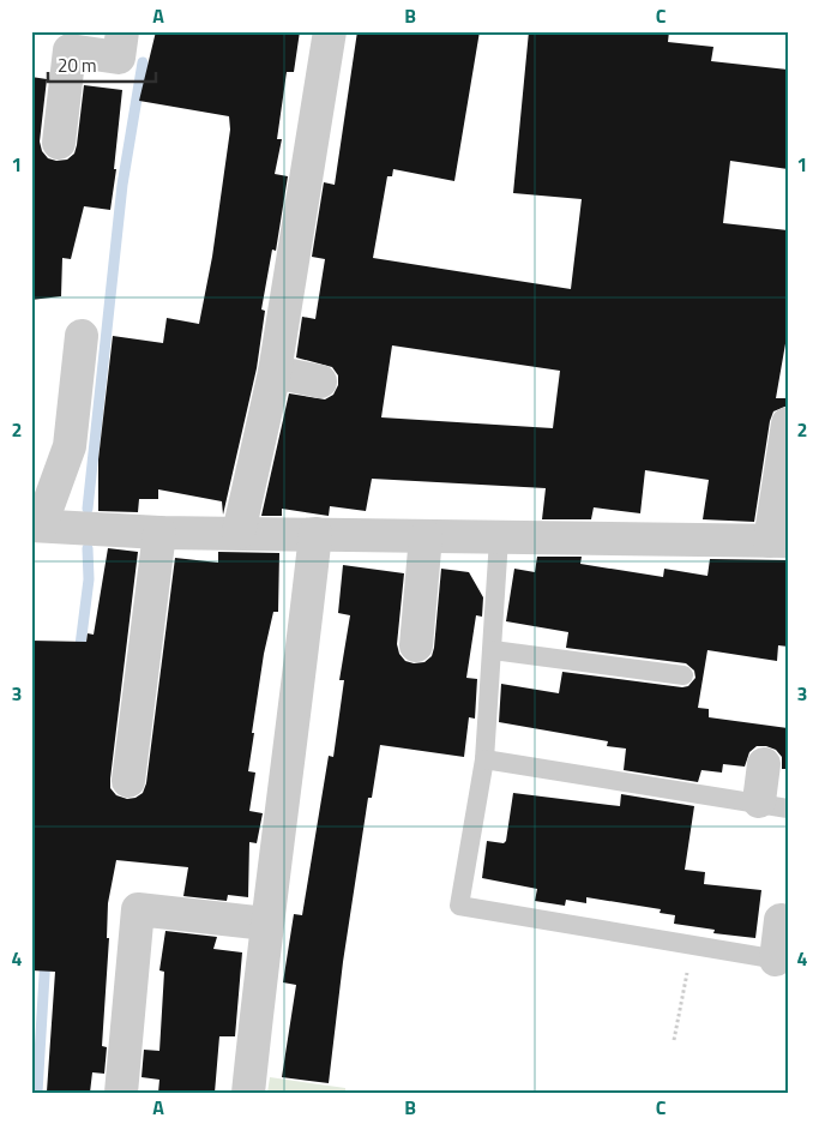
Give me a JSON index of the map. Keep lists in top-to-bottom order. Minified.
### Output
{"scale_bar":"20 m","grid":{"columns":["A","B","C"],"rows":["1","2","3","4"]}}
